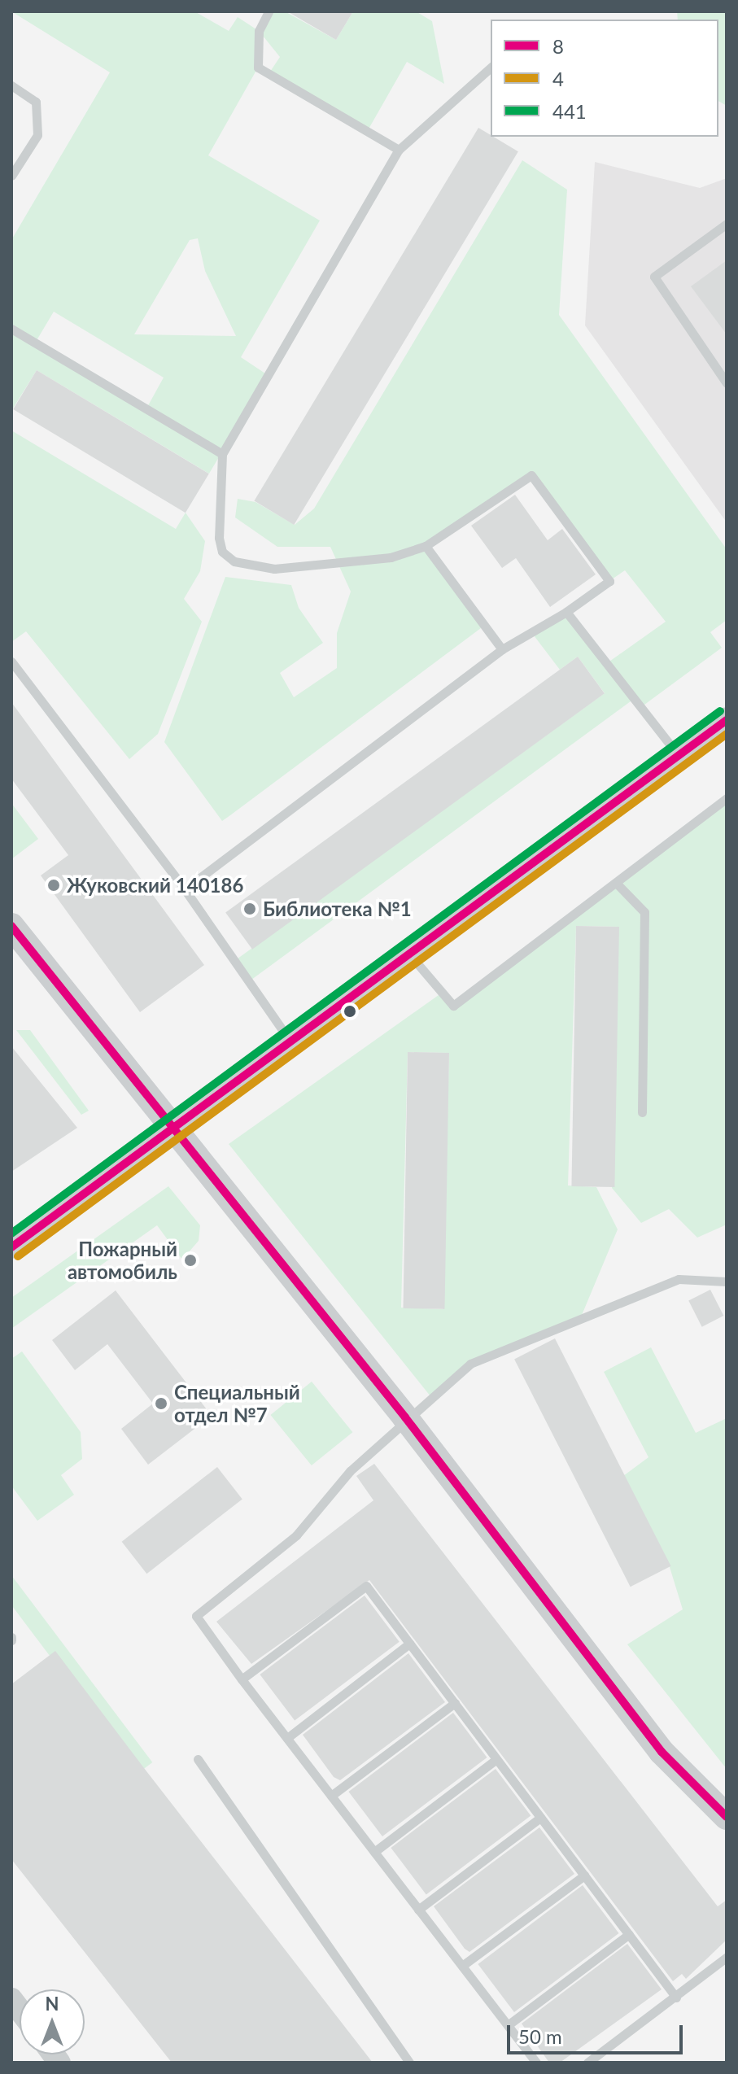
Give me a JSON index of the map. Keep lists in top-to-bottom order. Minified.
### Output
{"places":["Жуковский 140186","Библиотека №1","Пожарный автомобиль","Специальный отдел №7"],"lines":["transit line 441","transit line 8","transit line 4"],"legend":["8","4","441"],"scale_bar":"50 m","north":"top"}
